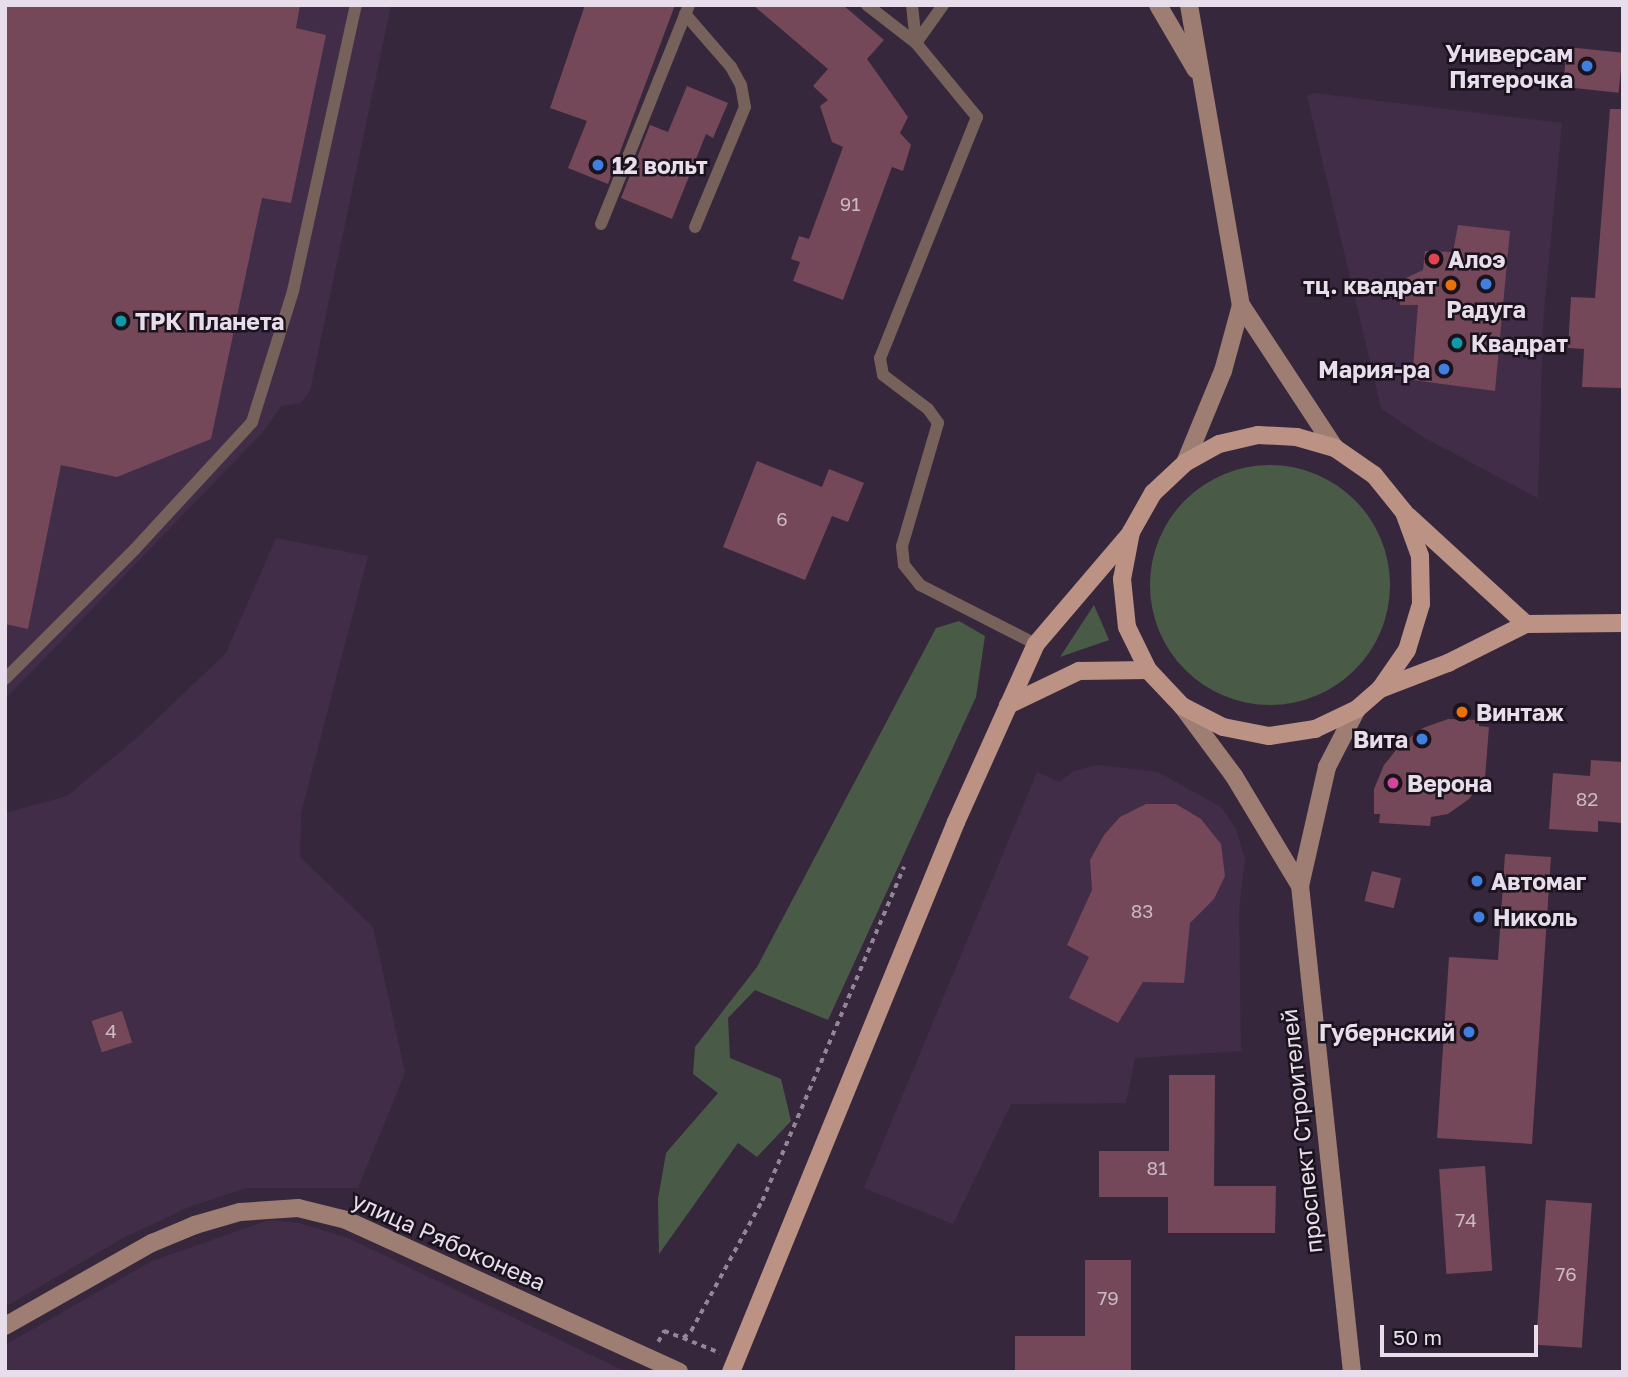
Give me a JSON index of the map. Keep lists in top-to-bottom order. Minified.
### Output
{"streets":{"main road":["проспект Строителей","улица Рябоконева"]},"places":["Универсам Пятерочка","12 вольт","Алоэ","Радуга","тц. квадрат","ТРК Планета","Квадрат","Мария-ра","Винтаж","Вита","Верона","Автомаг","Николь","Губернский"],"house_numbers":["91","6","82","83","4","81","74","76","79"],"scale_bar":"50 m"}
